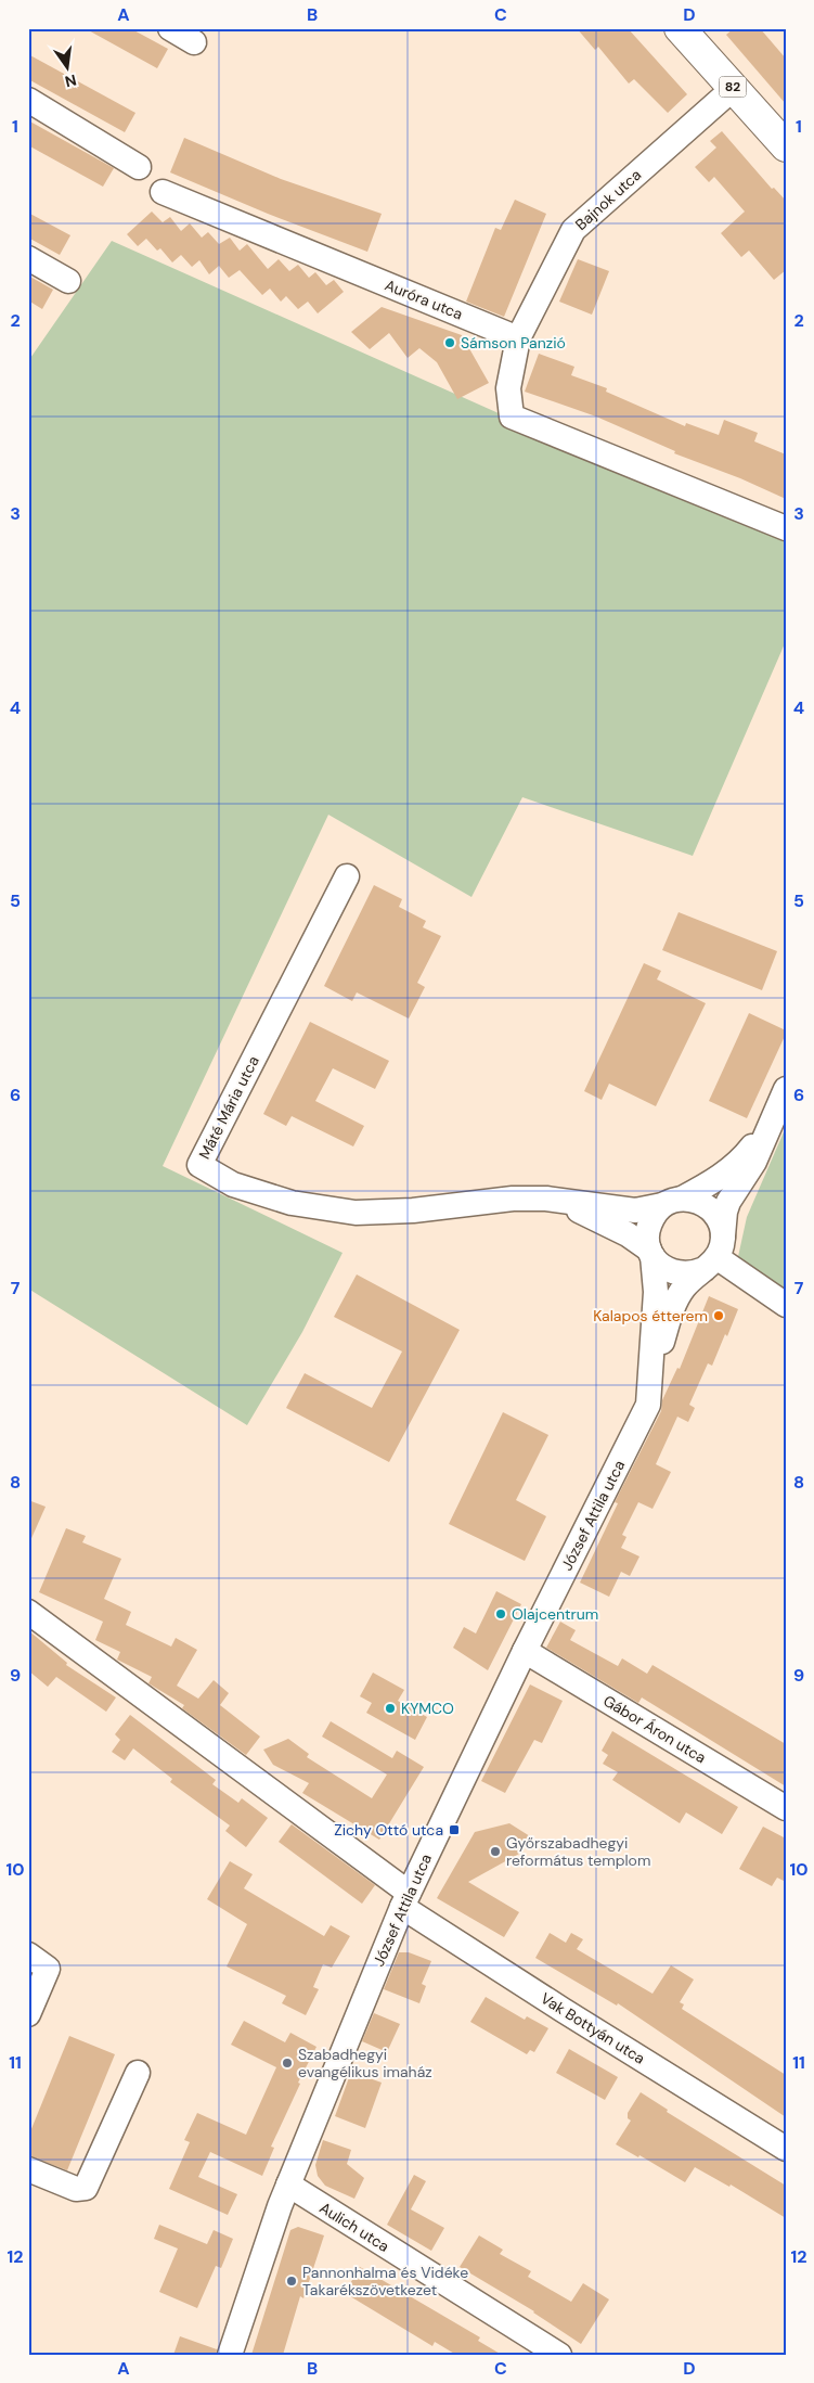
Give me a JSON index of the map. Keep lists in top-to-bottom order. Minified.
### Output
{"streets":{"main road":["82"],"street":["Bajnok utca","Auróra utca","Máté Mária utca","József Attila utca","Gábor Áron utca","Vak Bottyán utca","Aulich utca"]},"crossings":[["82","Bajnok utca"],["Bajnok utca","Auróra utca"],["Máté Mária utca","József Attila utca"],["József Attila utca","Gábor Áron utca"],["József Attila utca","Vak Bottyán utca"],["József Attila utca","Aulich utca"]],"places":{"other":["Sámson Panzió","Kalapos étterem","Olajcentrum","KYMCO","Győrszabadhegyi református templom","Szabadhegyi evangélikus imaház","Pannonhalma és Vidéke Takarékszövetkezet"],"transit":["Zichy Ottó utca"]},"north":"bottom","grid":{"columns":["A","B","C","D"],"rows":["1","2","3","4","5","6","7","8","9","10","11","12"]}}
